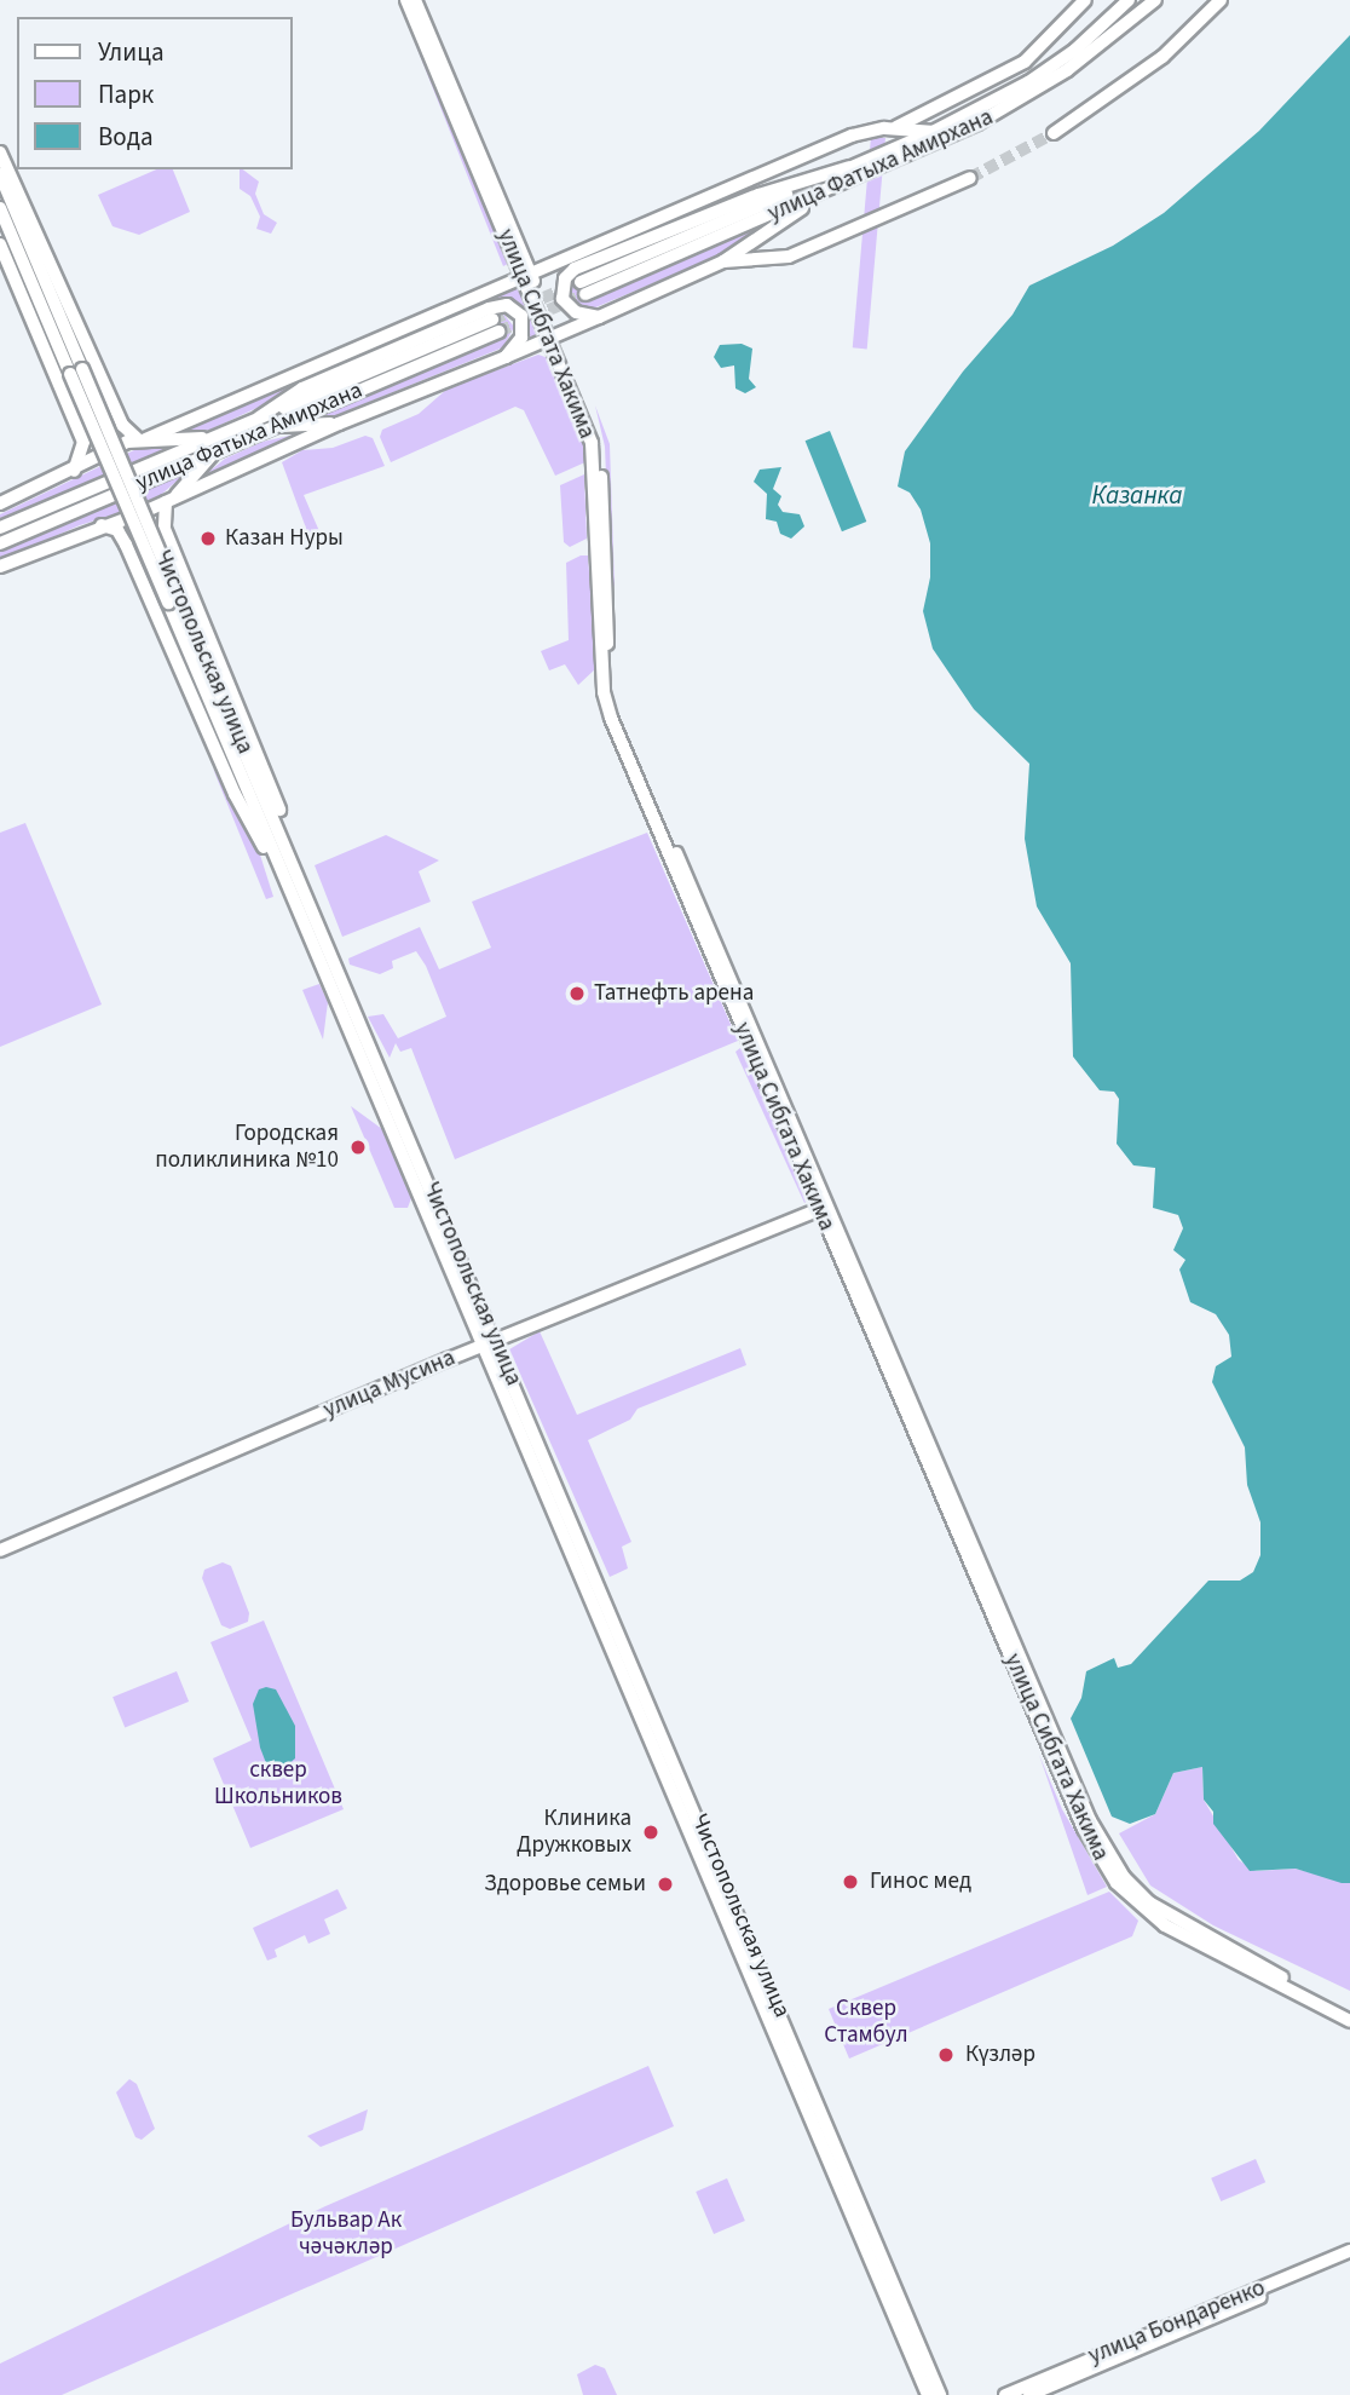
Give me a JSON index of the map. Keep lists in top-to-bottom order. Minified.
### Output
{"streets":{"main road":["улица Фатыха Амирхана","улица Сибгата Хакима","Чистопольская улица","улица Мусина","улица Бондаренко"]},"crossings":[["улица Сибгата Хакима","улица Мусина"],["Чистопольская улица","улица Мусина"]],"water":["Казанка"],"parks":["сквер Школьников","Сквер Стамбул","Бульвар Ак чәчәкләр"],"places":["Казан Нуры","Татнефть арена","Городская поликлиника №10","Клиника Дружковых","Гинос мед","Здоровье семьи","Күзләр"],"legend":["Улица","Парк","Вода"]}
